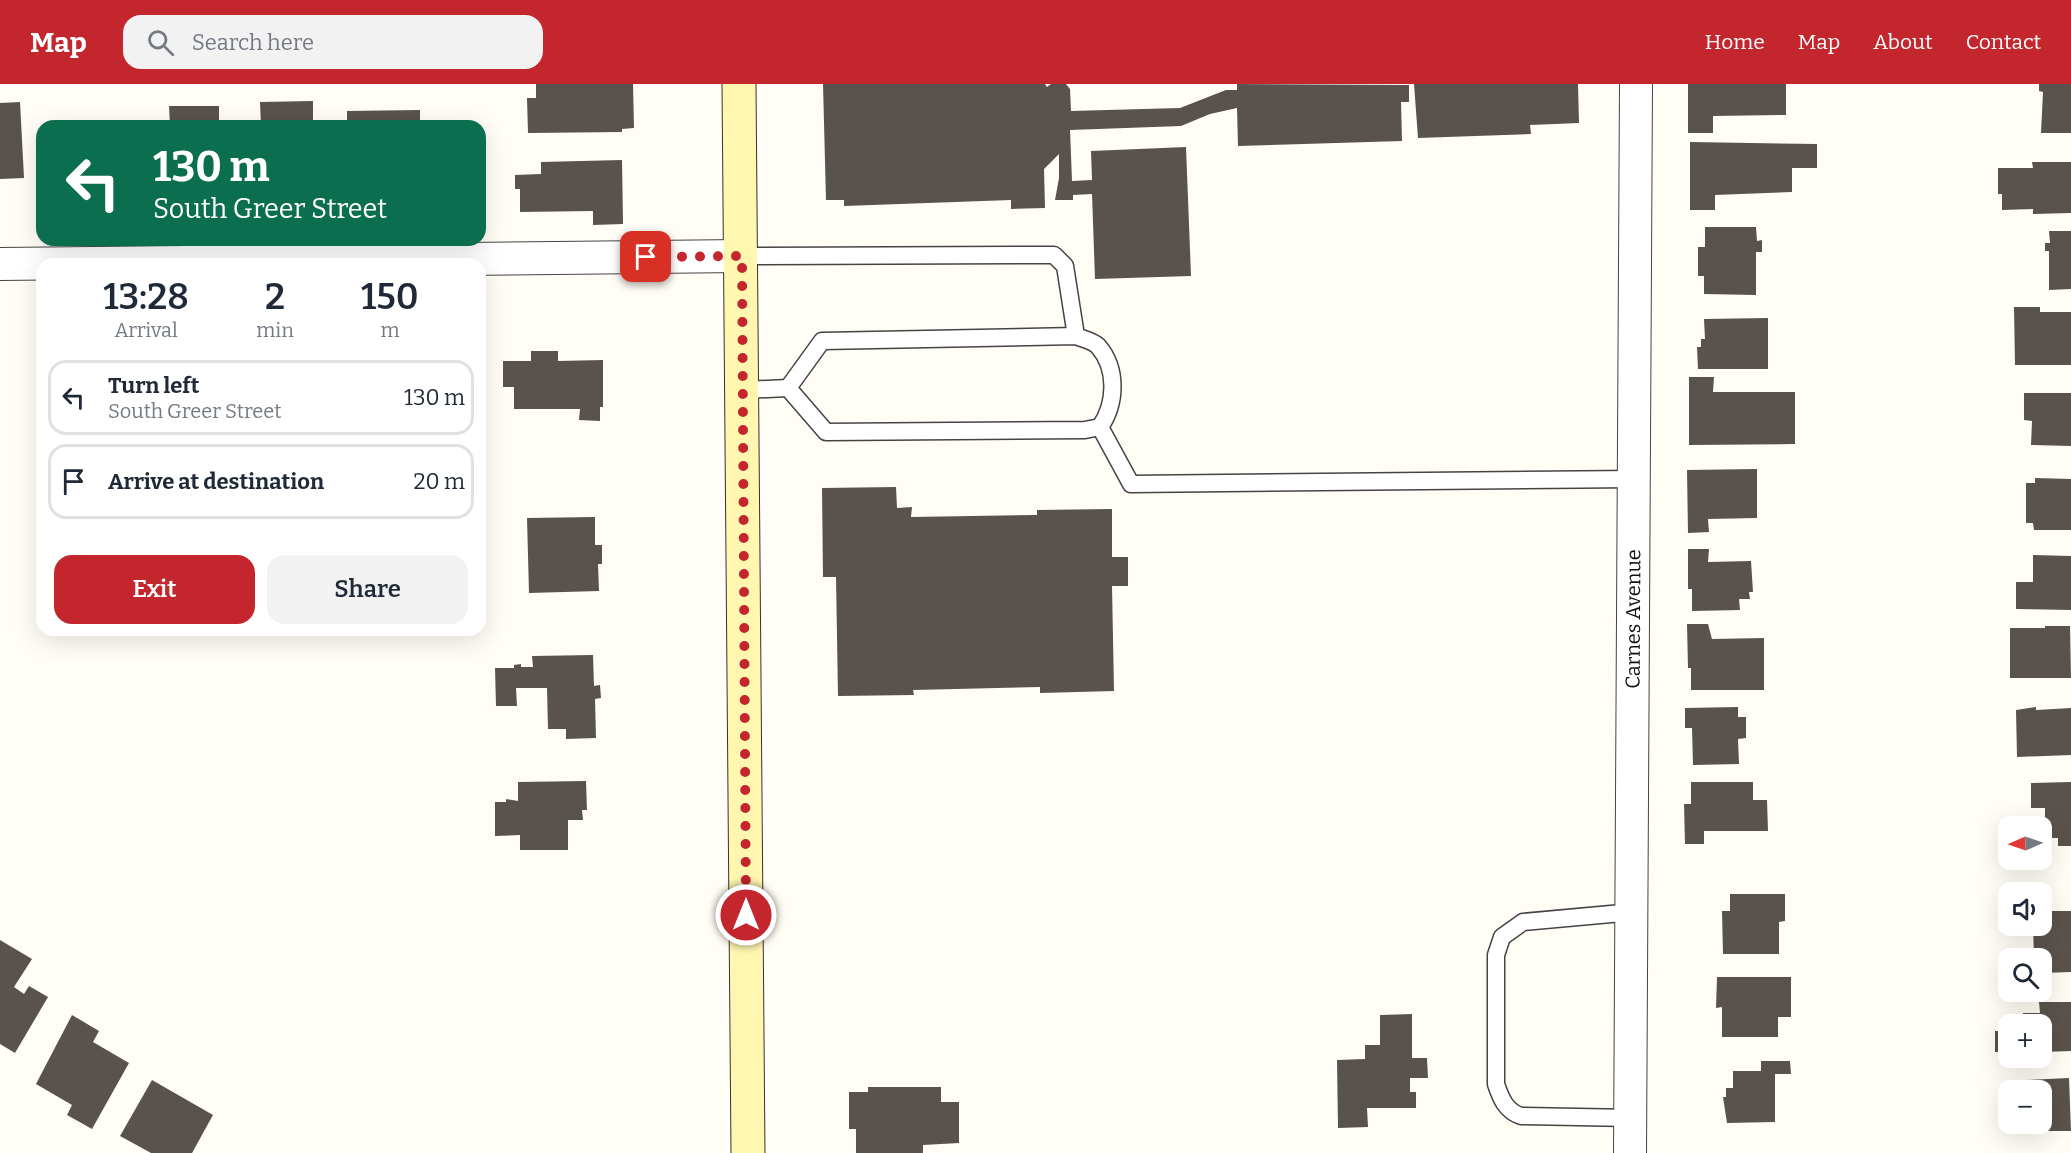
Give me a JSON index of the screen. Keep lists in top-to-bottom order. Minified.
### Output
{"streets":{"street":["Carnes Avenue"]},"north":"left","page":{"header":"Map","search":"Search here","nav":["Home","Map","About","Contact"],"turn":["130 m","South Greer Street"],"eta":["13:28","Arrival","2","min","150","m"],"list":[{"name":"Turn left","note":"South Greer Street","value":"130 m"},{"name":"Arrive at destination","value":"20 m"}],"buttons":["Exit","Share"],"map_buttons":["+","−"]}}
